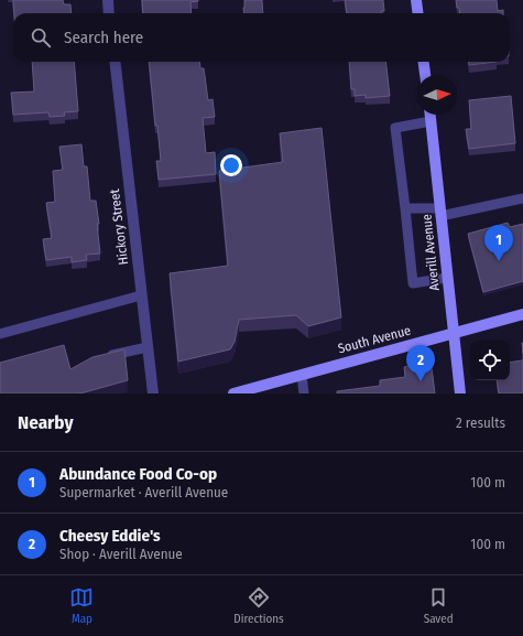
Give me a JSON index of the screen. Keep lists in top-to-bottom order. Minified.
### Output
{"streets":{"street":["Hickory Street","Averill Avenue","South Avenue"]},"crossings":[["Averill Avenue","South Avenue"]],"north":"right","page":{"search":"Search here","pins":["1","2"],"heading":["Nearby","2 results"],"list":[{"mark":"1","name":"Abundance Food Co-op","note":"Supermarket · Averill Avenue","value":"100 m"},{"mark":"2","name":"Cheesy Eddie's","note":"Shop · Averill Avenue","value":"100 m"}],"nav":["Map","Directions","Saved"]}}
